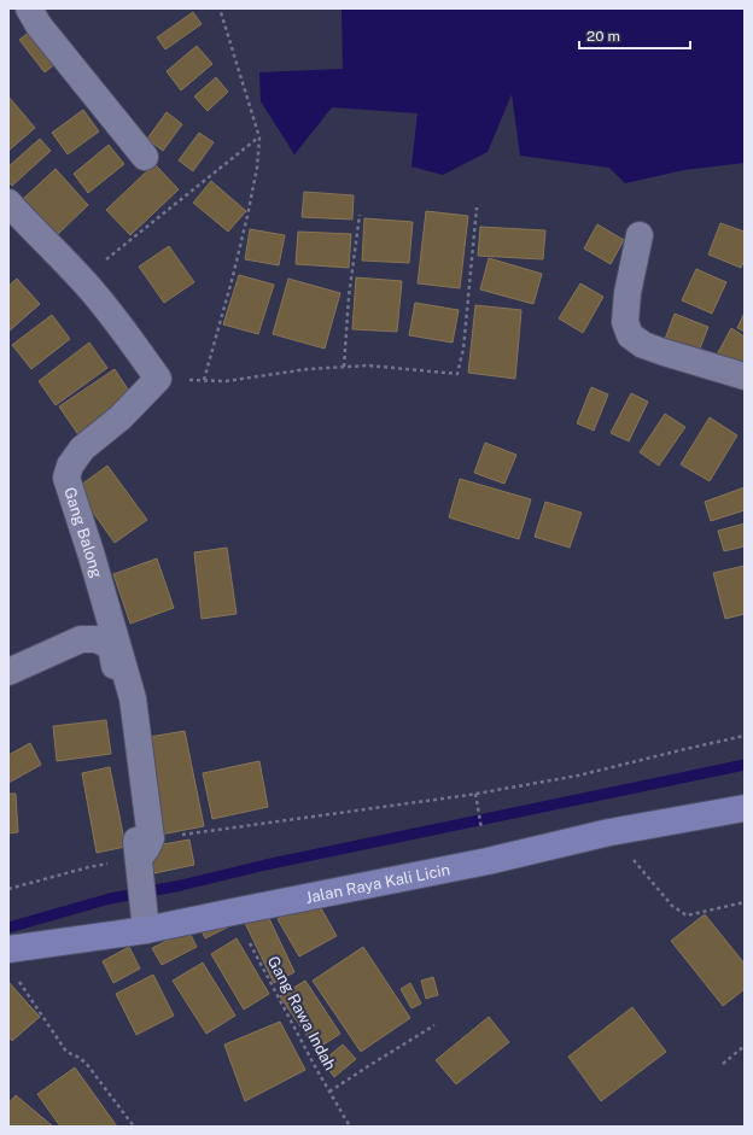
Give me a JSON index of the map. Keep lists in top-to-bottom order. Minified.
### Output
{"streets":{"street":["Gang Balong","Jalan Raya Kali Licin"],"path":["Gang Rawa Indah"]},"crossings":[["Gang Balong","Jalan Raya Kali Licin"],["Jalan Raya Kali Licin","Gang Rawa Indah"]],"scale_bar":"20 m"}
